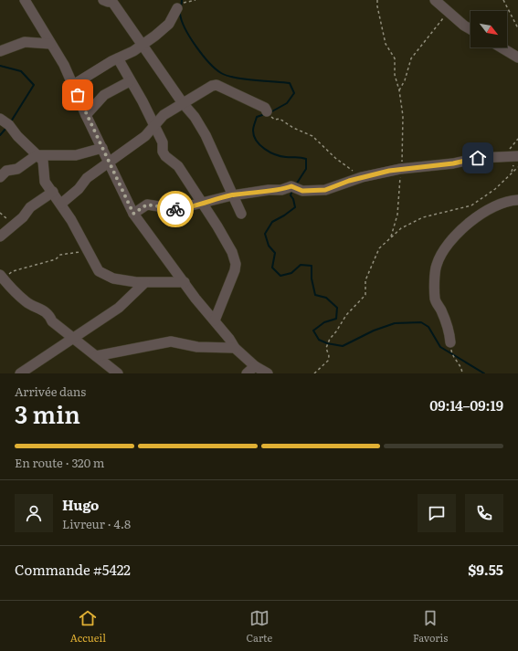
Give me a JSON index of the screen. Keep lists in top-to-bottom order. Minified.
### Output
{"north":"bottom right","page":{"heading":["3 min","Arrivée dans","09:14–09:19"],"panel":["Hugo","Livreur · 4.8","Commande #5422","$9.55"],"bar":"En route · 320 m","tabs":["Accueil","Carte","Favoris"]}}
